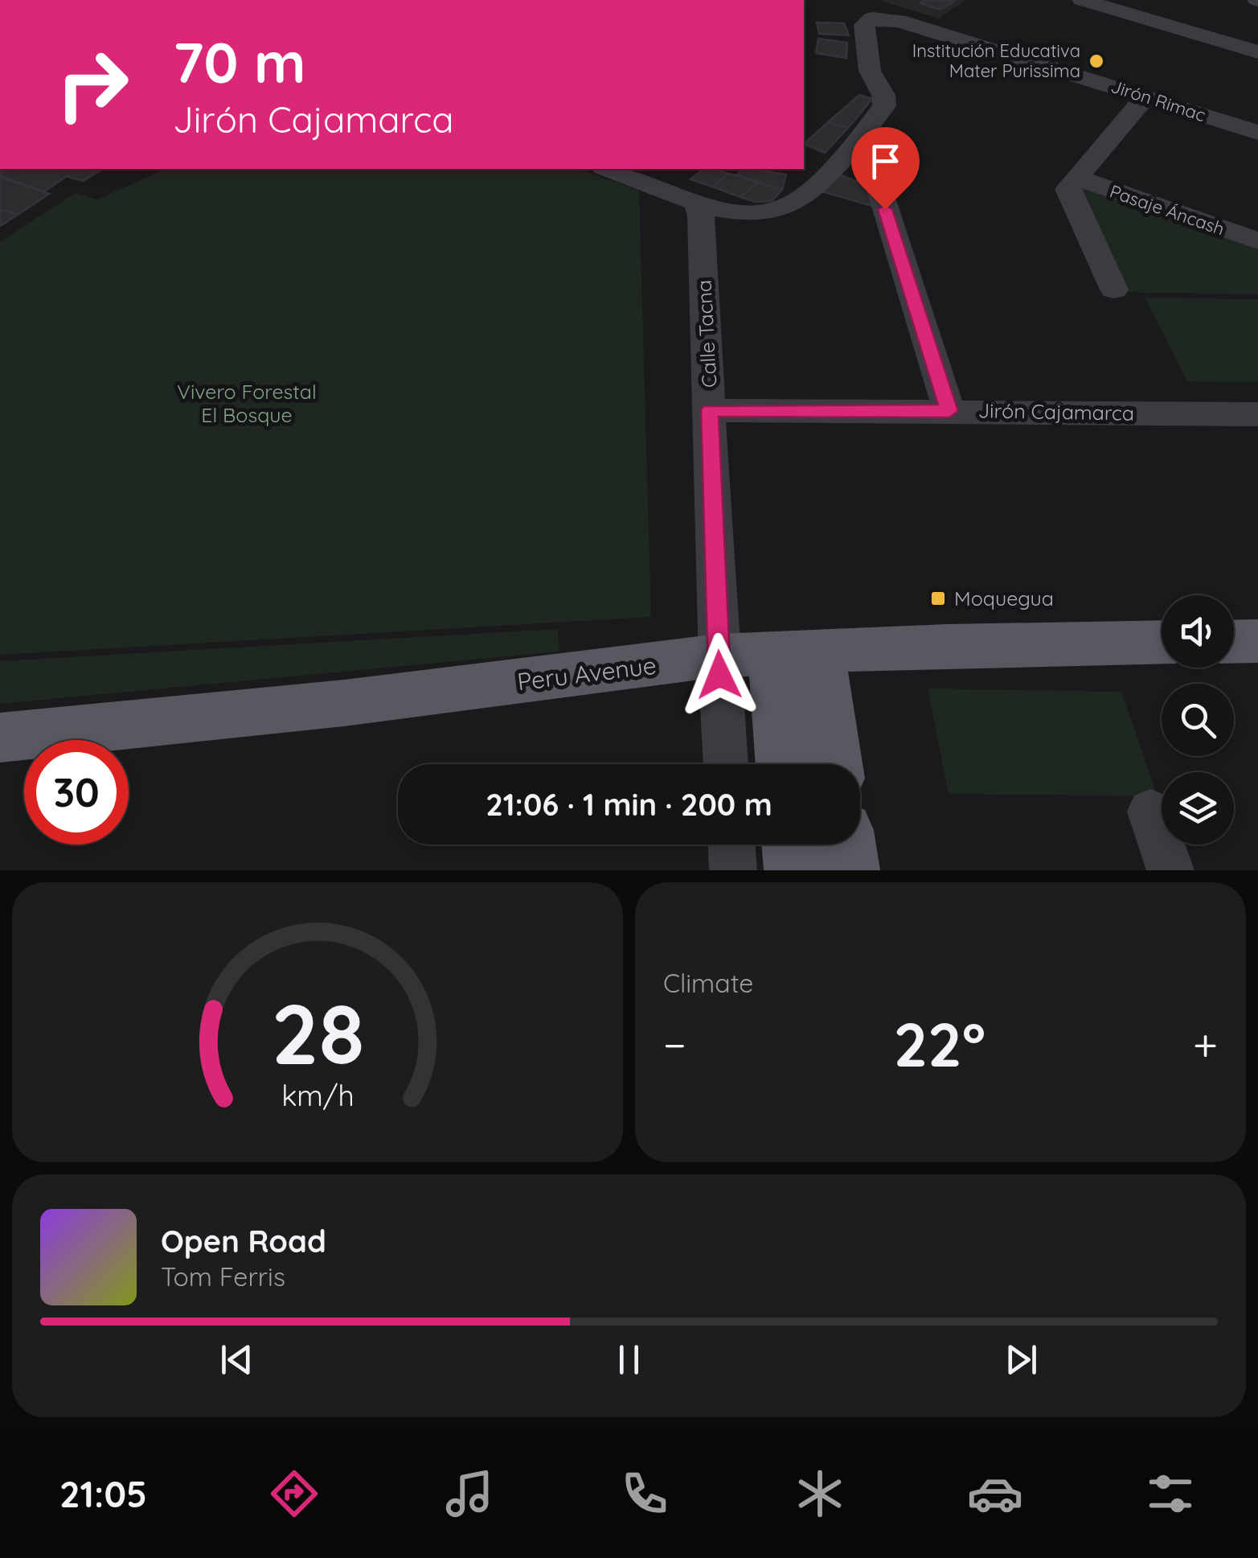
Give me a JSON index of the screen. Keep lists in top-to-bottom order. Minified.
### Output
{"streets":{"main road":["Peru Avenue"],"street":["Jirón Rimac","Pasaje Áncash","Calle Tacna","Jirón Cajamarca"]},"crossings":[["Calle Tacna","Jirón Cajamarca"],["Calle Tacna","Peru Avenue"]],"parks":["Vivero Forestal El Bosque"],"places":{"other":["Institución Educativa Mater Purissima"],"transit":["Moquegua"]},"page":{"turn":["70 m","Jirón Cajamarca"],"limit":"30","trip":"21:06 · 1 min · 200 m","tile":"Climate","heat":["−","22°","+"],"song":["Open Road","Tom Ferris"],"tabs":"21:05","gauge":["28","km/h"]}}
